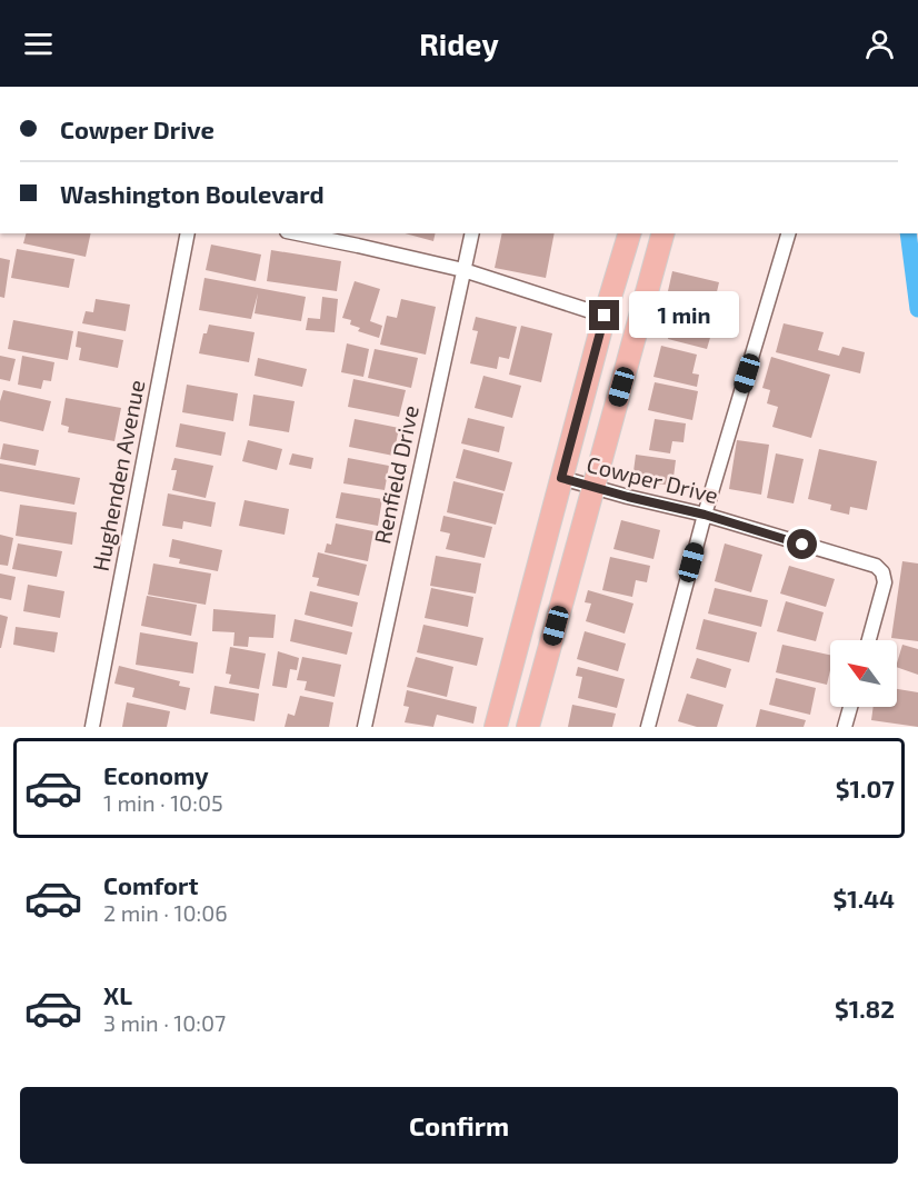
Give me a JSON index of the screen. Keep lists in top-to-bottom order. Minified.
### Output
{"streets":{"street":["Renfield Drive","Hughenden Avenue","Cowper Drive"]},"north":"top left","page":{"header":"Ridey","banner":["Cowper Drive","Washington Boulevard"],"bubble":"1 min","list":[{"name":"Economy","note":"1 min · 10:05","value":"$1.07"},{"name":"Comfort","note":"2 min · 10:06","value":"$1.44"},{"name":"XL","note":"3 min · 10:07","value":"$1.82"}],"buttons":"Confirm"}}
